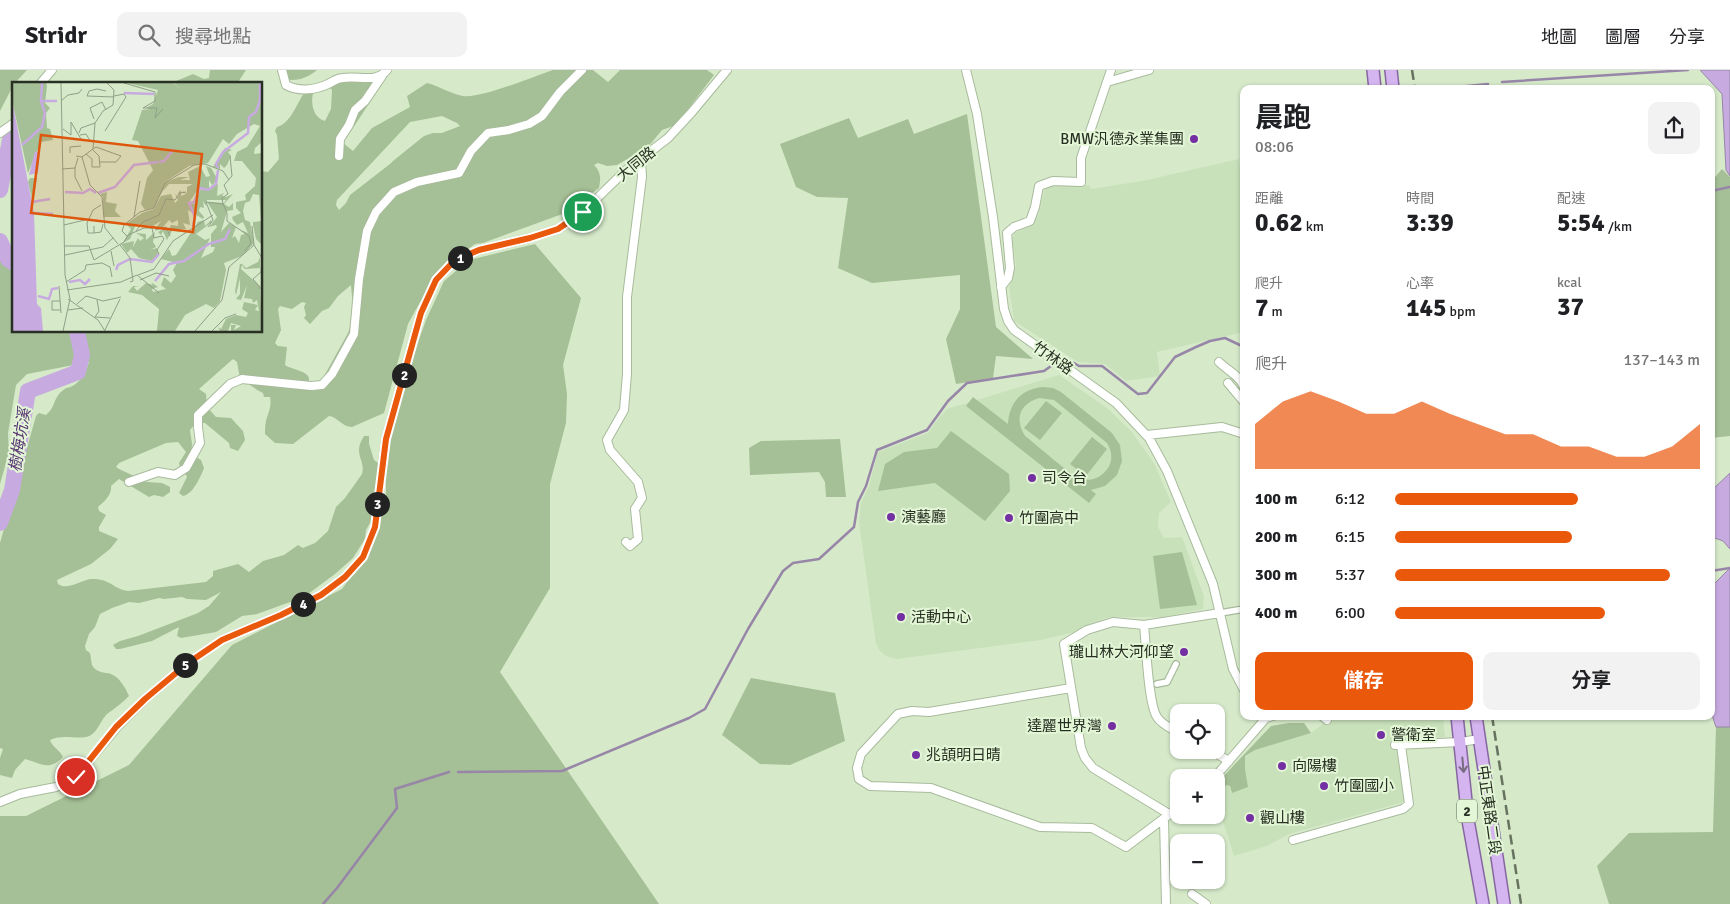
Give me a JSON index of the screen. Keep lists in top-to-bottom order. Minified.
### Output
{"streets":{"main road":["中正東路二段","2"],"street":["大同路","竹林路"]},"water":["樹梅坑溪"],"places":["BMW汎德永業集團","司令台","演藝廳","竹圍高中","活動中心","瓏山林大河仰望","達麗世界灣","警衛室","兆頡明日晴","向陽樓","竹圍國小","觀山樓"],"page":{"header":"Stridr","search":"搜尋地點","nav":["地圖","圖層","分享"],"heading":["晨跑","08:06"],"stats":[["距離","0.62 km"],["時間","3:39"],["配速","5:54 /km"],["爬升","7 m"],["心率","145 bpm"],["kcal","37"]],"pins":["1","2","3","4","5"],"chart":["爬升","137–143 m"],"list":[{"name":"100 m","note":"6:12"},{"name":"200 m","note":"6:15"},{"name":"300 m","note":"5:37"},{"name":"400 m","note":"6:00"}],"buttons":["儲存","分享"],"map_buttons":["+","−"]}}
